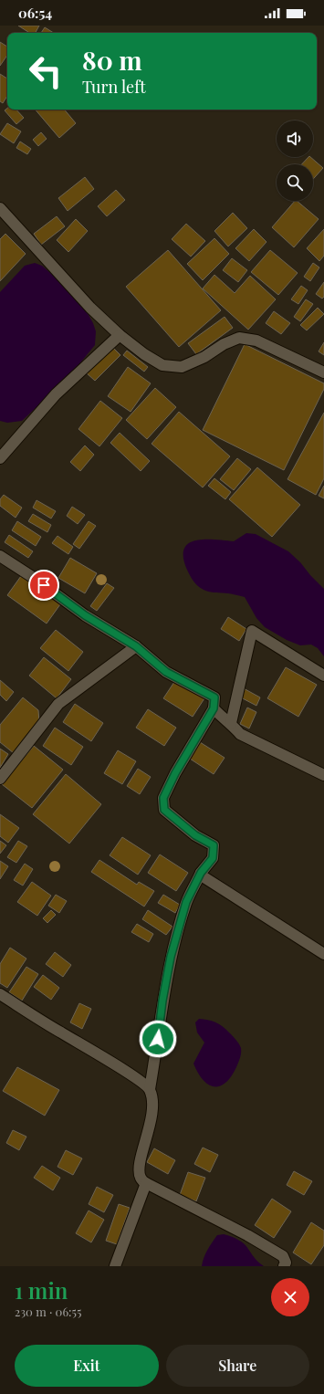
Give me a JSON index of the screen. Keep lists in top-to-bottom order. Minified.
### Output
{"page":{"status":"06:54","turn":["80 m","Turn left"],"heading":["1 min","230 m · 06:55"],"buttons":["Exit","Share"]}}
